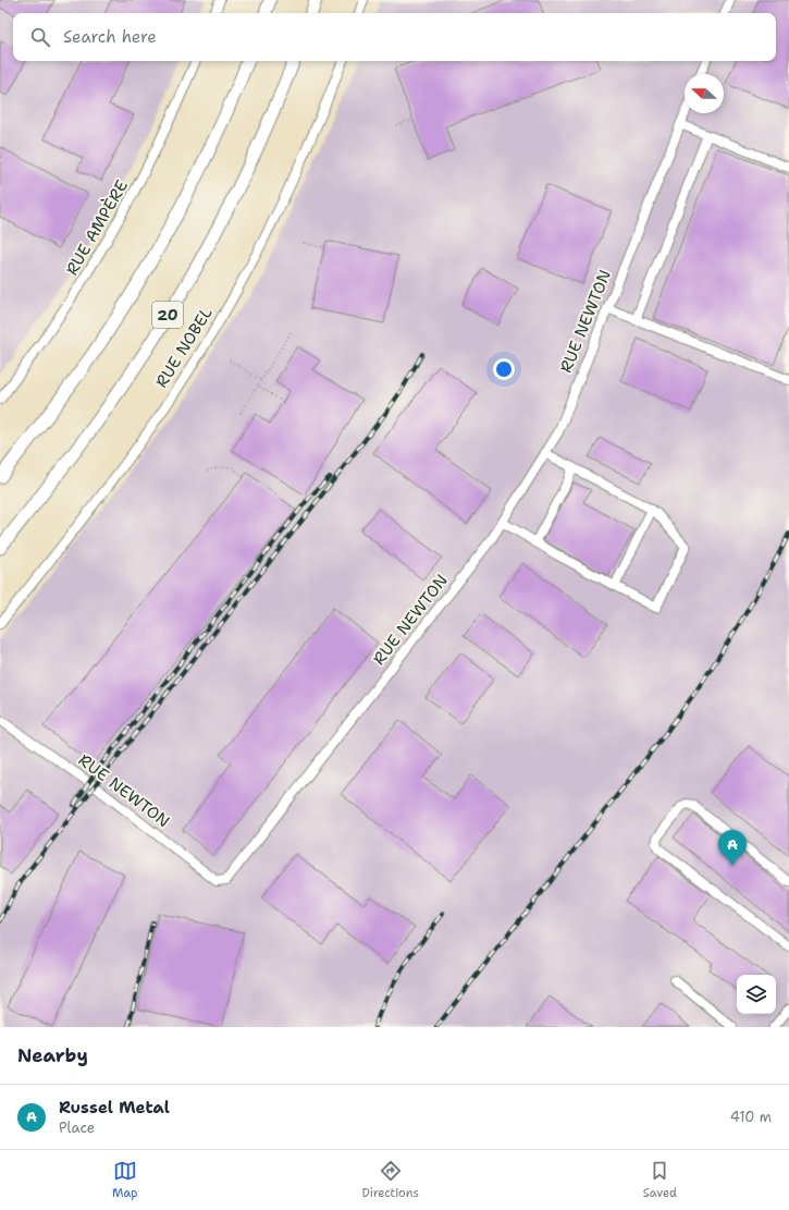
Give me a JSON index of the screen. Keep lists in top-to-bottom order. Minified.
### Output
{"streets":{"highway":["20"],"street":["RUE AMPÈRE","RUE NEWTON","RUE NOBEL"]},"north":"left","page":{"search":"Search here","pins":"A","heading":"Nearby","list":[{"mark":"A","name":"Russel Metal","note":"Place","value":"410 m"}],"nav":["Map","Directions","Saved"]}}
